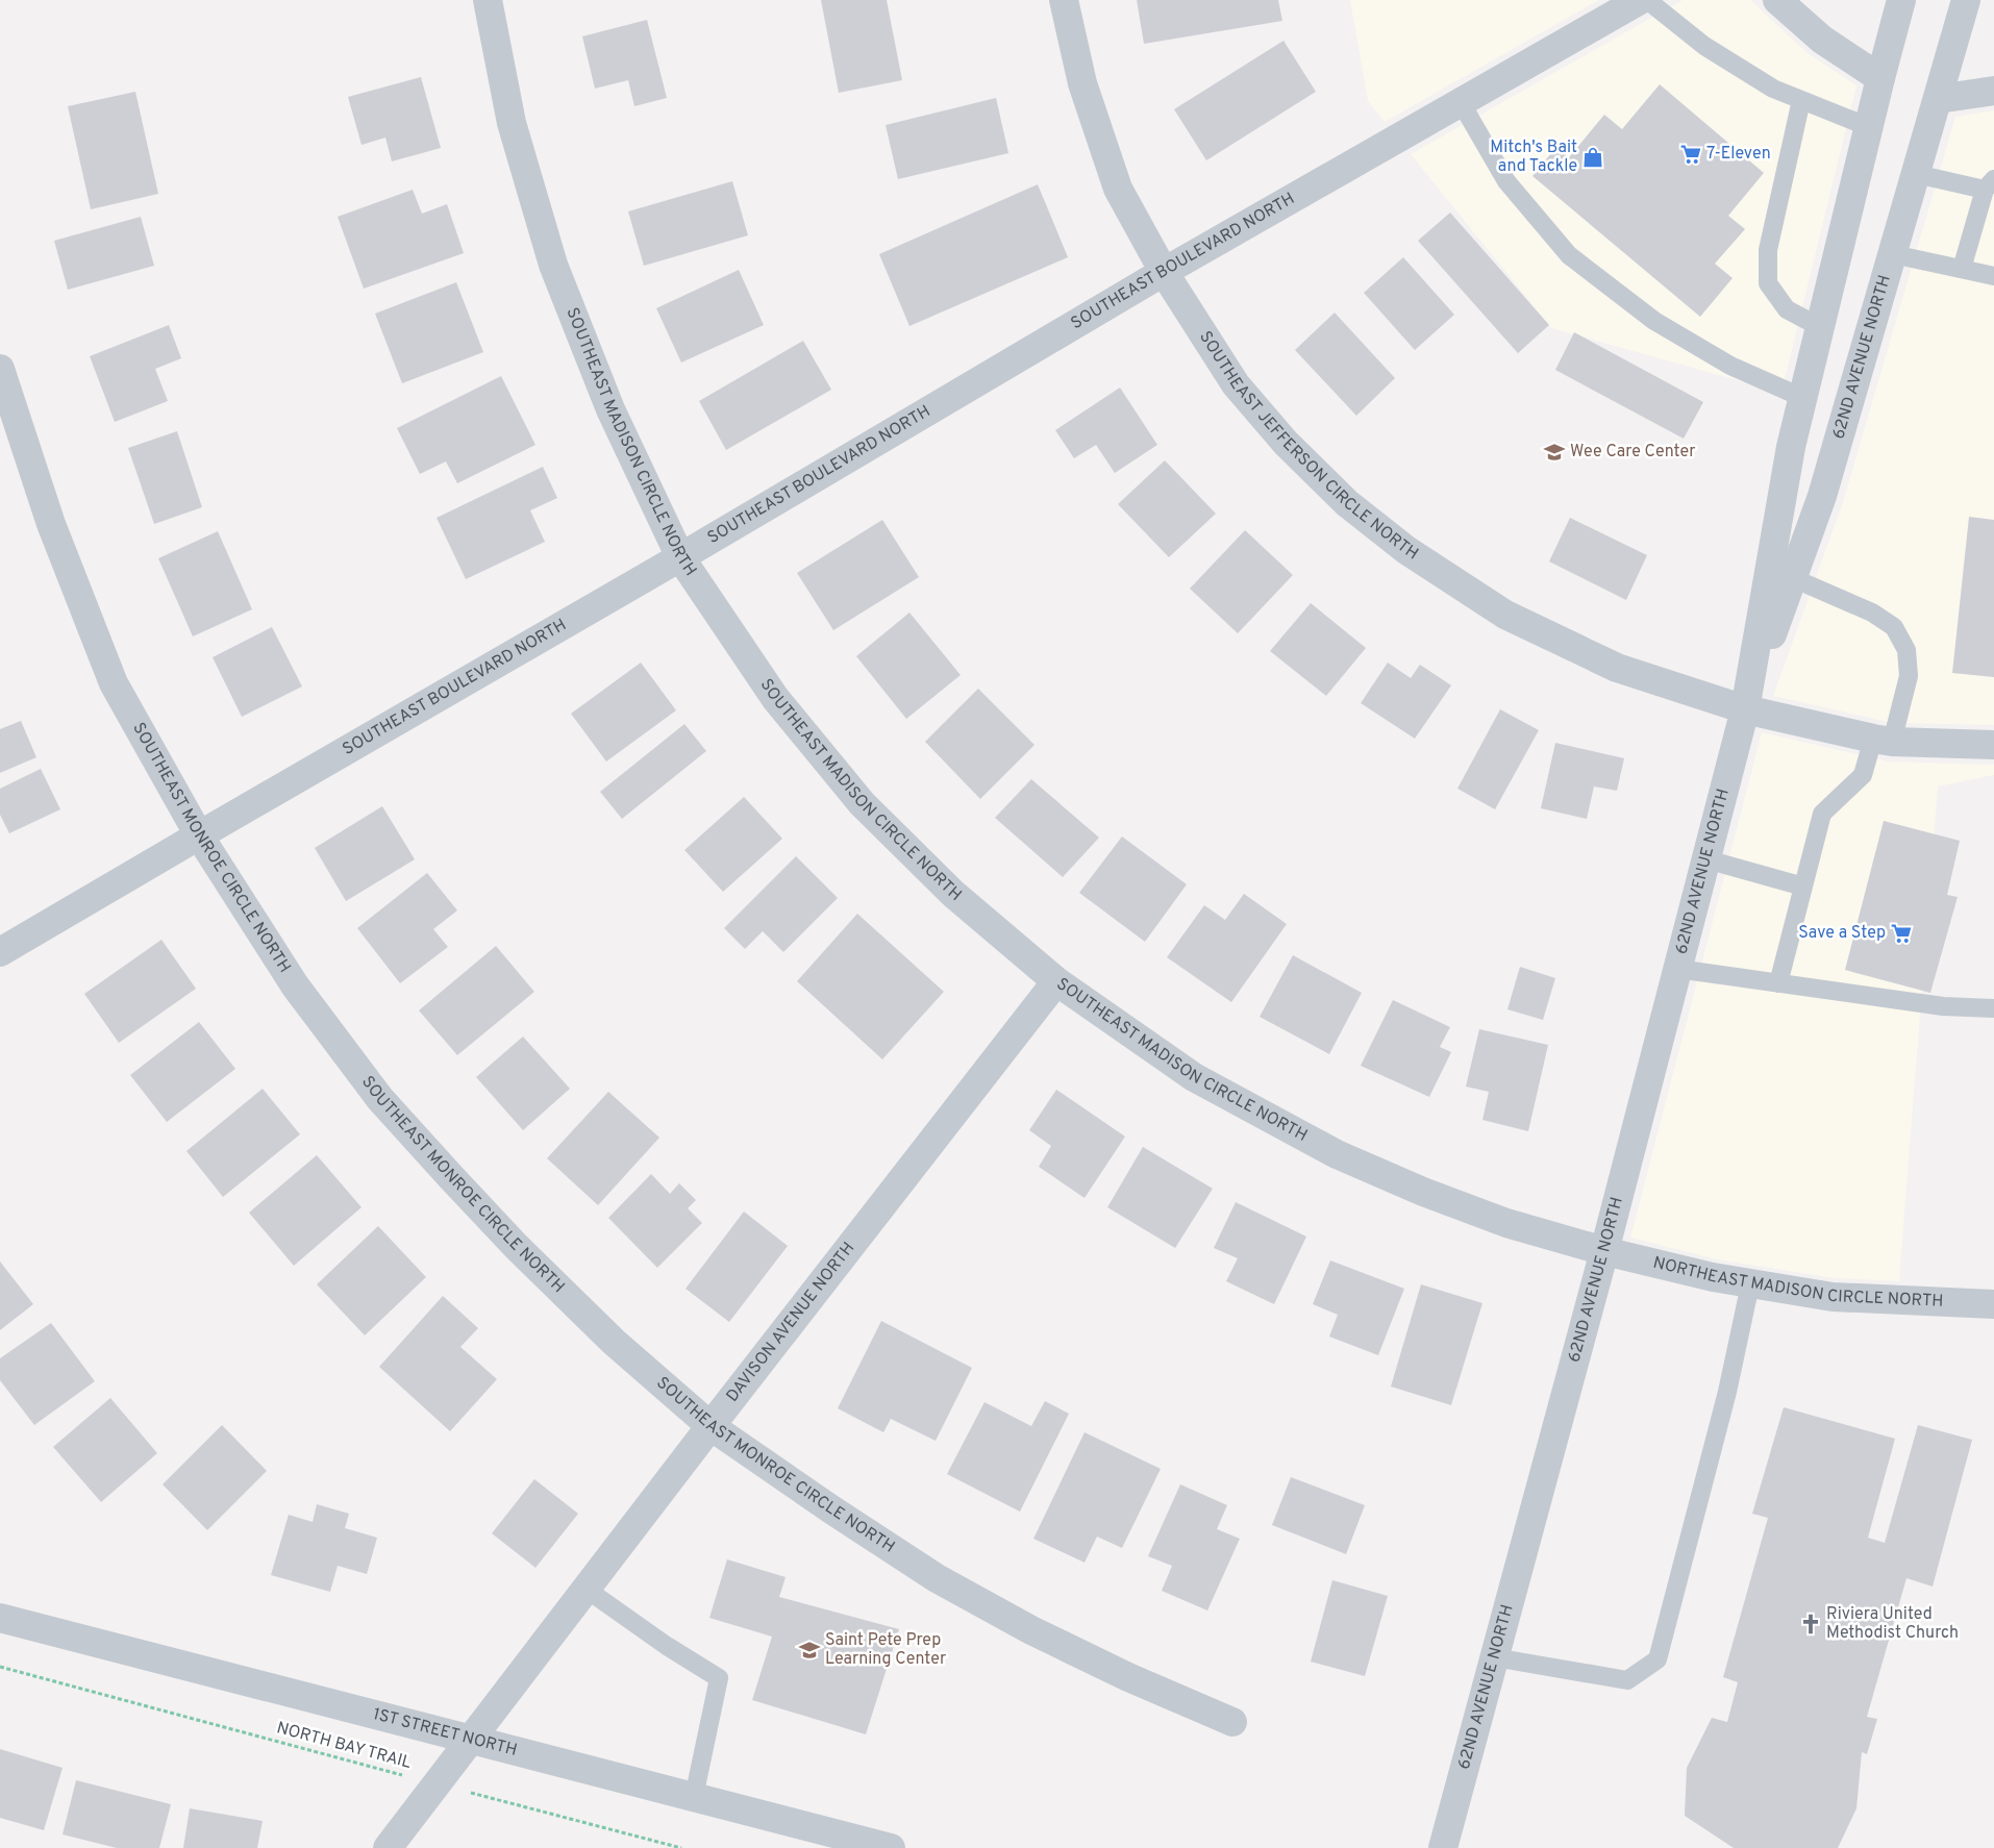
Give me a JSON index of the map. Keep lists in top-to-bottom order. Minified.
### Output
{"streets":{"street":["SOUTHEAST BOULEVARD NORTH","62ND AVENUE NORTH","SOUTHEAST MADISON CIRCLE NORTH","SOUTHEAST JEFFERSON CIRCLE NORTH","SOUTHEAST MONROE CIRCLE NORTH","NORTHEAST MADISON CIRCLE NORTH","DAVISON AVENUE NORTH","1ST STREET NORTH"],"path":["NORTH BAY TRAIL"]},"crossings":[["SOUTHEAST BOULEVARD NORTH","SOUTHEAST MADISON CIRCLE NORTH"],["SOUTHEAST BOULEVARD NORTH","SOUTHEAST JEFFERSON CIRCLE NORTH"],["SOUTHEAST BOULEVARD NORTH","SOUTHEAST MONROE CIRCLE NORTH"],["62ND AVENUE NORTH","SOUTHEAST MADISON CIRCLE NORTH"],["62ND AVENUE NORTH","SOUTHEAST JEFFERSON CIRCLE NORTH"],["62ND AVENUE NORTH","NORTHEAST MADISON CIRCLE NORTH"],["SOUTHEAST MADISON CIRCLE NORTH","NORTHEAST MADISON CIRCLE NORTH"],["SOUTHEAST MADISON CIRCLE NORTH","DAVISON AVENUE NORTH"],["SOUTHEAST MONROE CIRCLE NORTH","DAVISON AVENUE NORTH"],["DAVISON AVENUE NORTH","1ST STREET NORTH"],["DAVISON AVENUE NORTH","NORTH BAY TRAIL"]],"places":{"supermarket":["7-Eleven","Save a Step"],"shop":["Mitch's Bait and Tackle"],"school or university":["Wee Care Center","Saint Pete Prep Learning Center"],"church":["Riviera United Methodist Church"]}}
